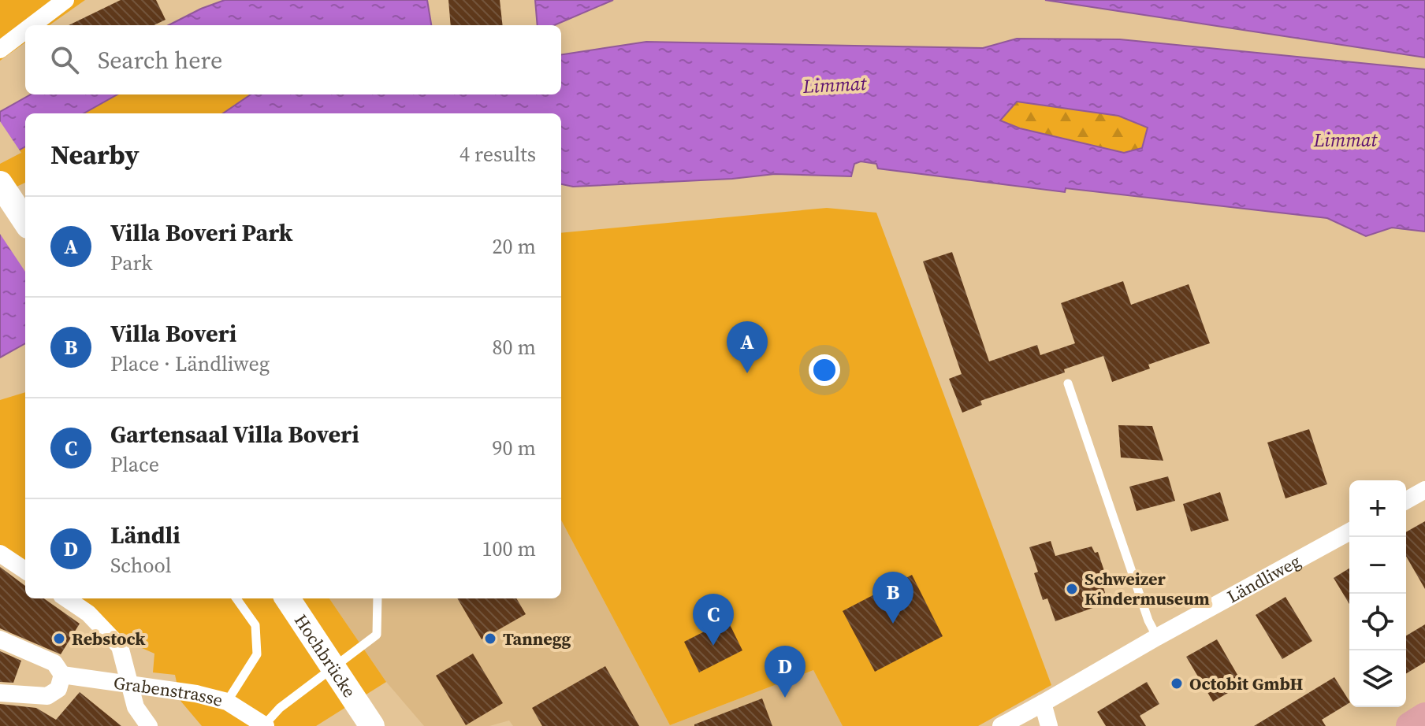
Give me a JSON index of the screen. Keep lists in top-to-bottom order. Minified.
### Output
{"streets":{"main road":["Hochbrücke"],"street":["Ländliweg","Grabenstrasse"]},"water":["Limmat"],"places":["Schweizer Kindermuseum","Rebstock","Tannegg","Octobit GmbH"],"page":{"search":"Search here","heading":["Nearby","4 results"],"list":[{"mark":"A","name":"Villa Boveri Park","note":"Park","value":"20 m"},{"mark":"B","name":"Villa Boveri","note":"Place · Ländliweg","value":"80 m"},{"mark":"C","name":"Gartensaal Villa Boveri","note":"Place","value":"90 m"},{"mark":"D","name":"Ländli","note":"School","value":"100 m"}],"pins":["A","B","C","D"],"map_buttons":["+","−"]}}
